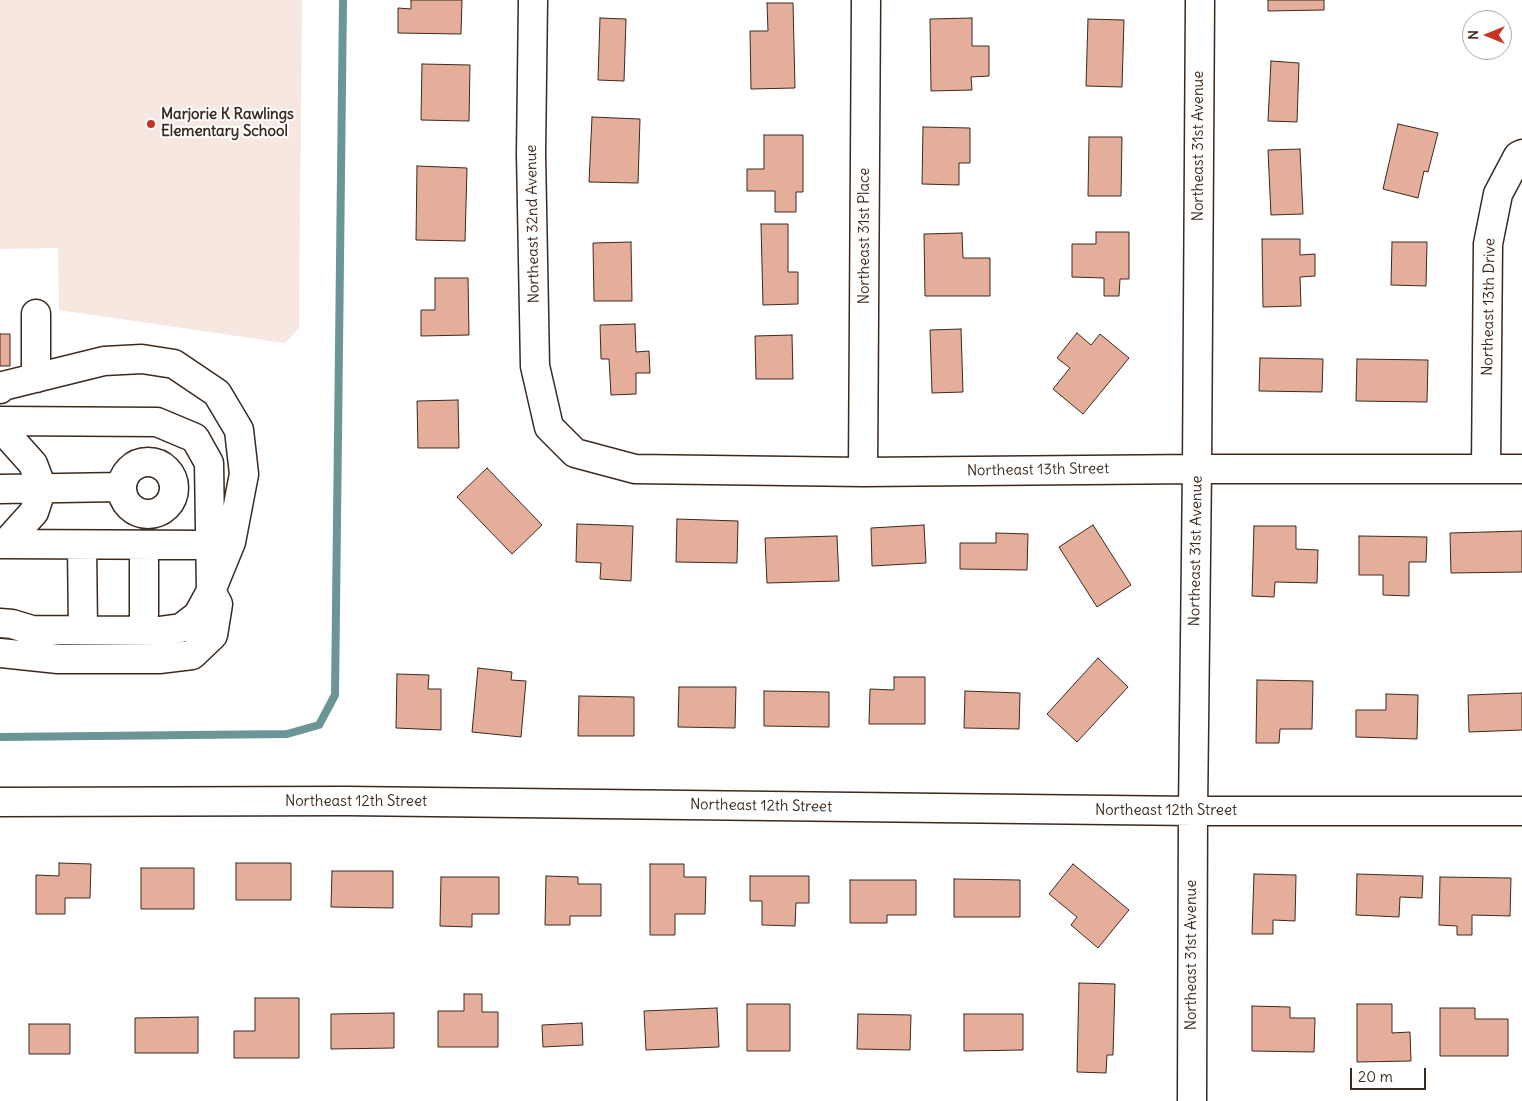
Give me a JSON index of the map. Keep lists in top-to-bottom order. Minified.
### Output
{"streets":{"street":["Northeast 31st Avenue","Northeast 32nd Avenue","Northeast 31st Place","Northeast 13th Drive","Northeast 13th Street","Northeast 12th Street"]},"crossings":[["Northeast 31st Avenue","Northeast 13th Street"],["Northeast 31st Avenue","Northeast 12th Street"],["Northeast 32nd Avenue","Northeast 13th Street"],["Northeast 31st Place","Northeast 13th Street"],["Northeast 13th Drive","Northeast 13th Street"]],"places":["Marjorie K Rawlings Elementary School"],"scale_bar":"20 m","north":"left"}
